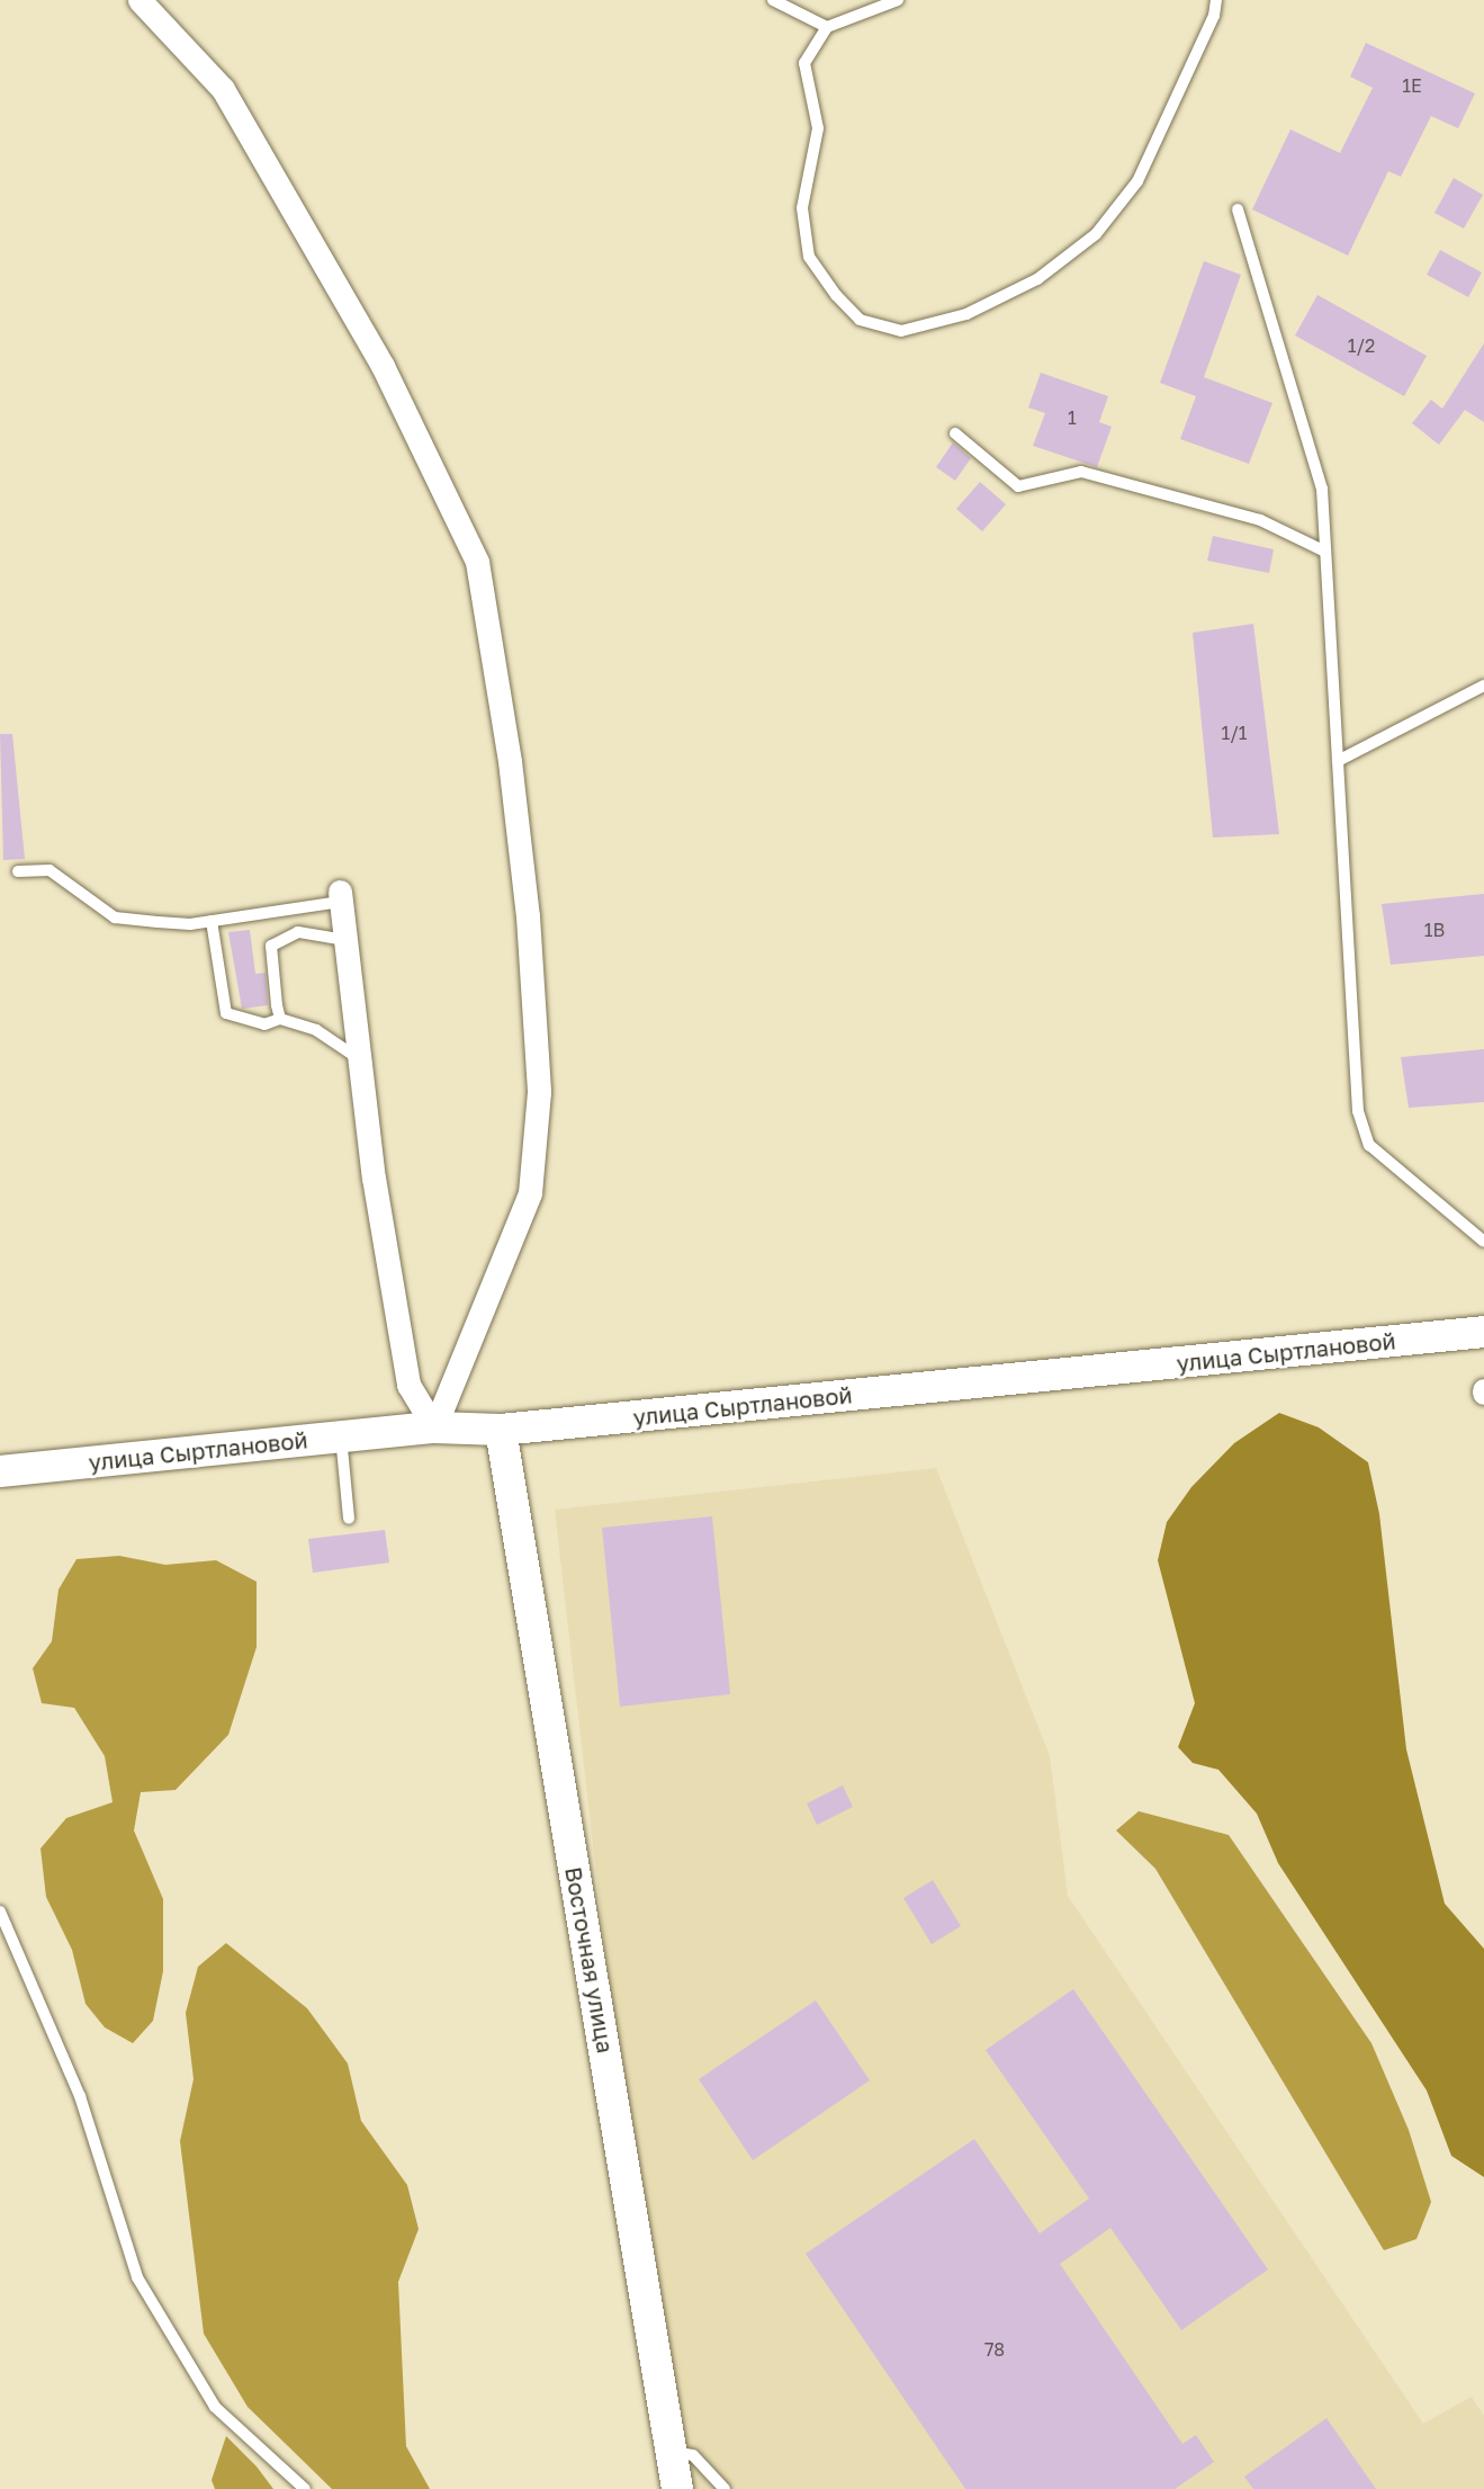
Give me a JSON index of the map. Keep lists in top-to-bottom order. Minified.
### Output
{"streets":{"street":["улица Сыртлановой","Восточная улица"]},"crossings":[["улица Сыртлановой","Восточная улица"]],"house_numbers":["1Е","1/2","1","1/1","1В","78"]}
